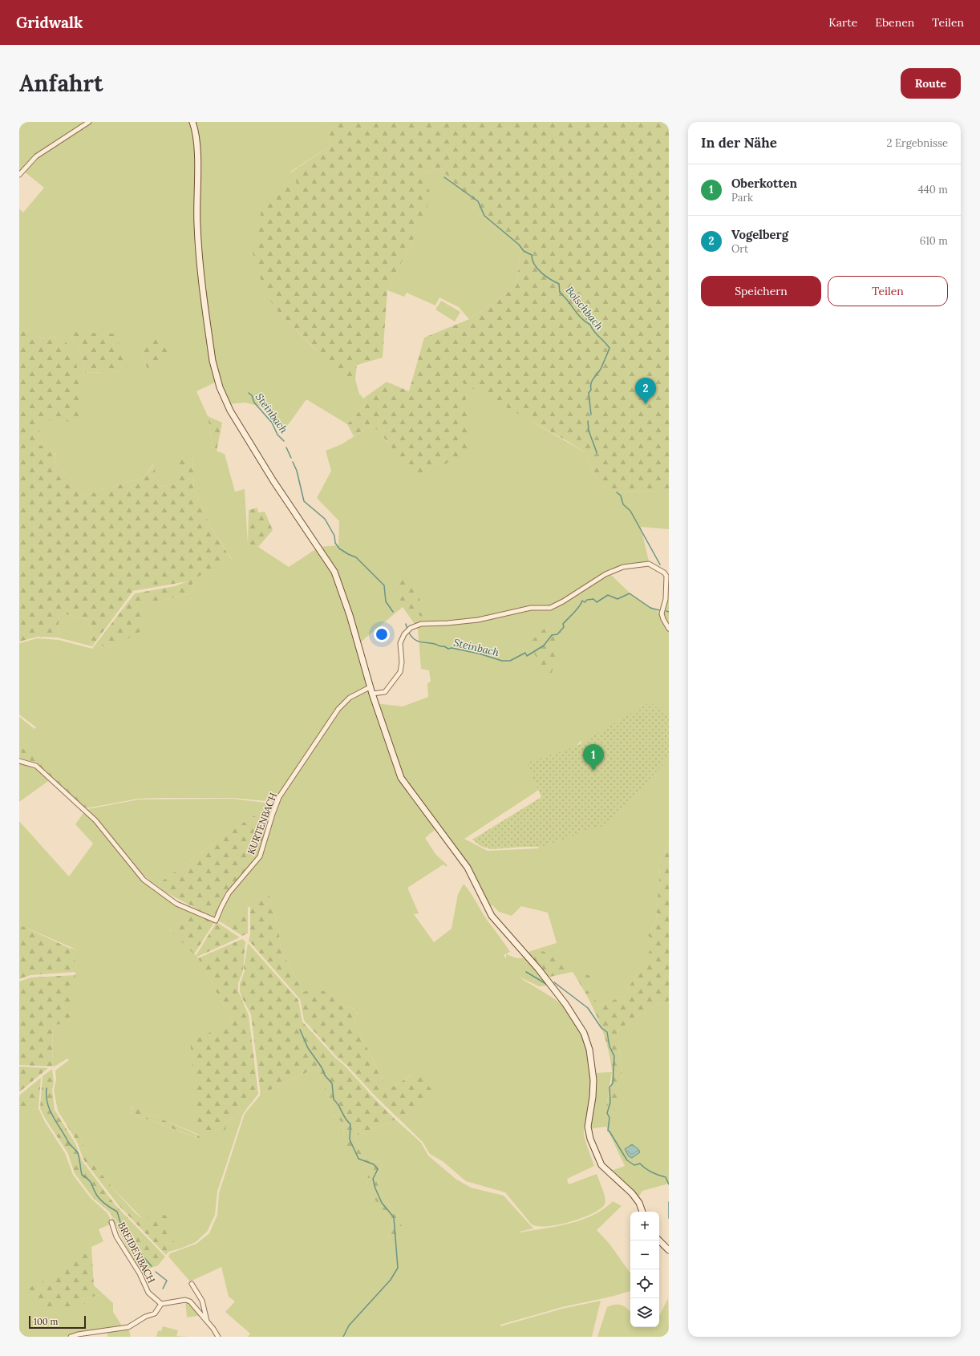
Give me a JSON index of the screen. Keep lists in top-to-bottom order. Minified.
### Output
{"streets":{"street":["KURTENBACH","BREIDENBACH"]},"water":["Bolschbach","Steinbach"],"scale_bar":"100 m","page":{"header":"Gridwalk","nav":["Karte","Ebenen","Teilen"],"buttons":["Route",["Speichern","Teilen"]],"title":"Anfahrt","heading":["In der Nähe","2 Ergebnisse"],"list":[{"mark":"1","name":"Oberkotten","note":"Park","value":"440 m"},{"mark":"2","name":"Vogelberg","note":"Ort","value":"610 m"}],"pins":["2","1"],"map_buttons":["+","−"],"scale":"100 m"}}
